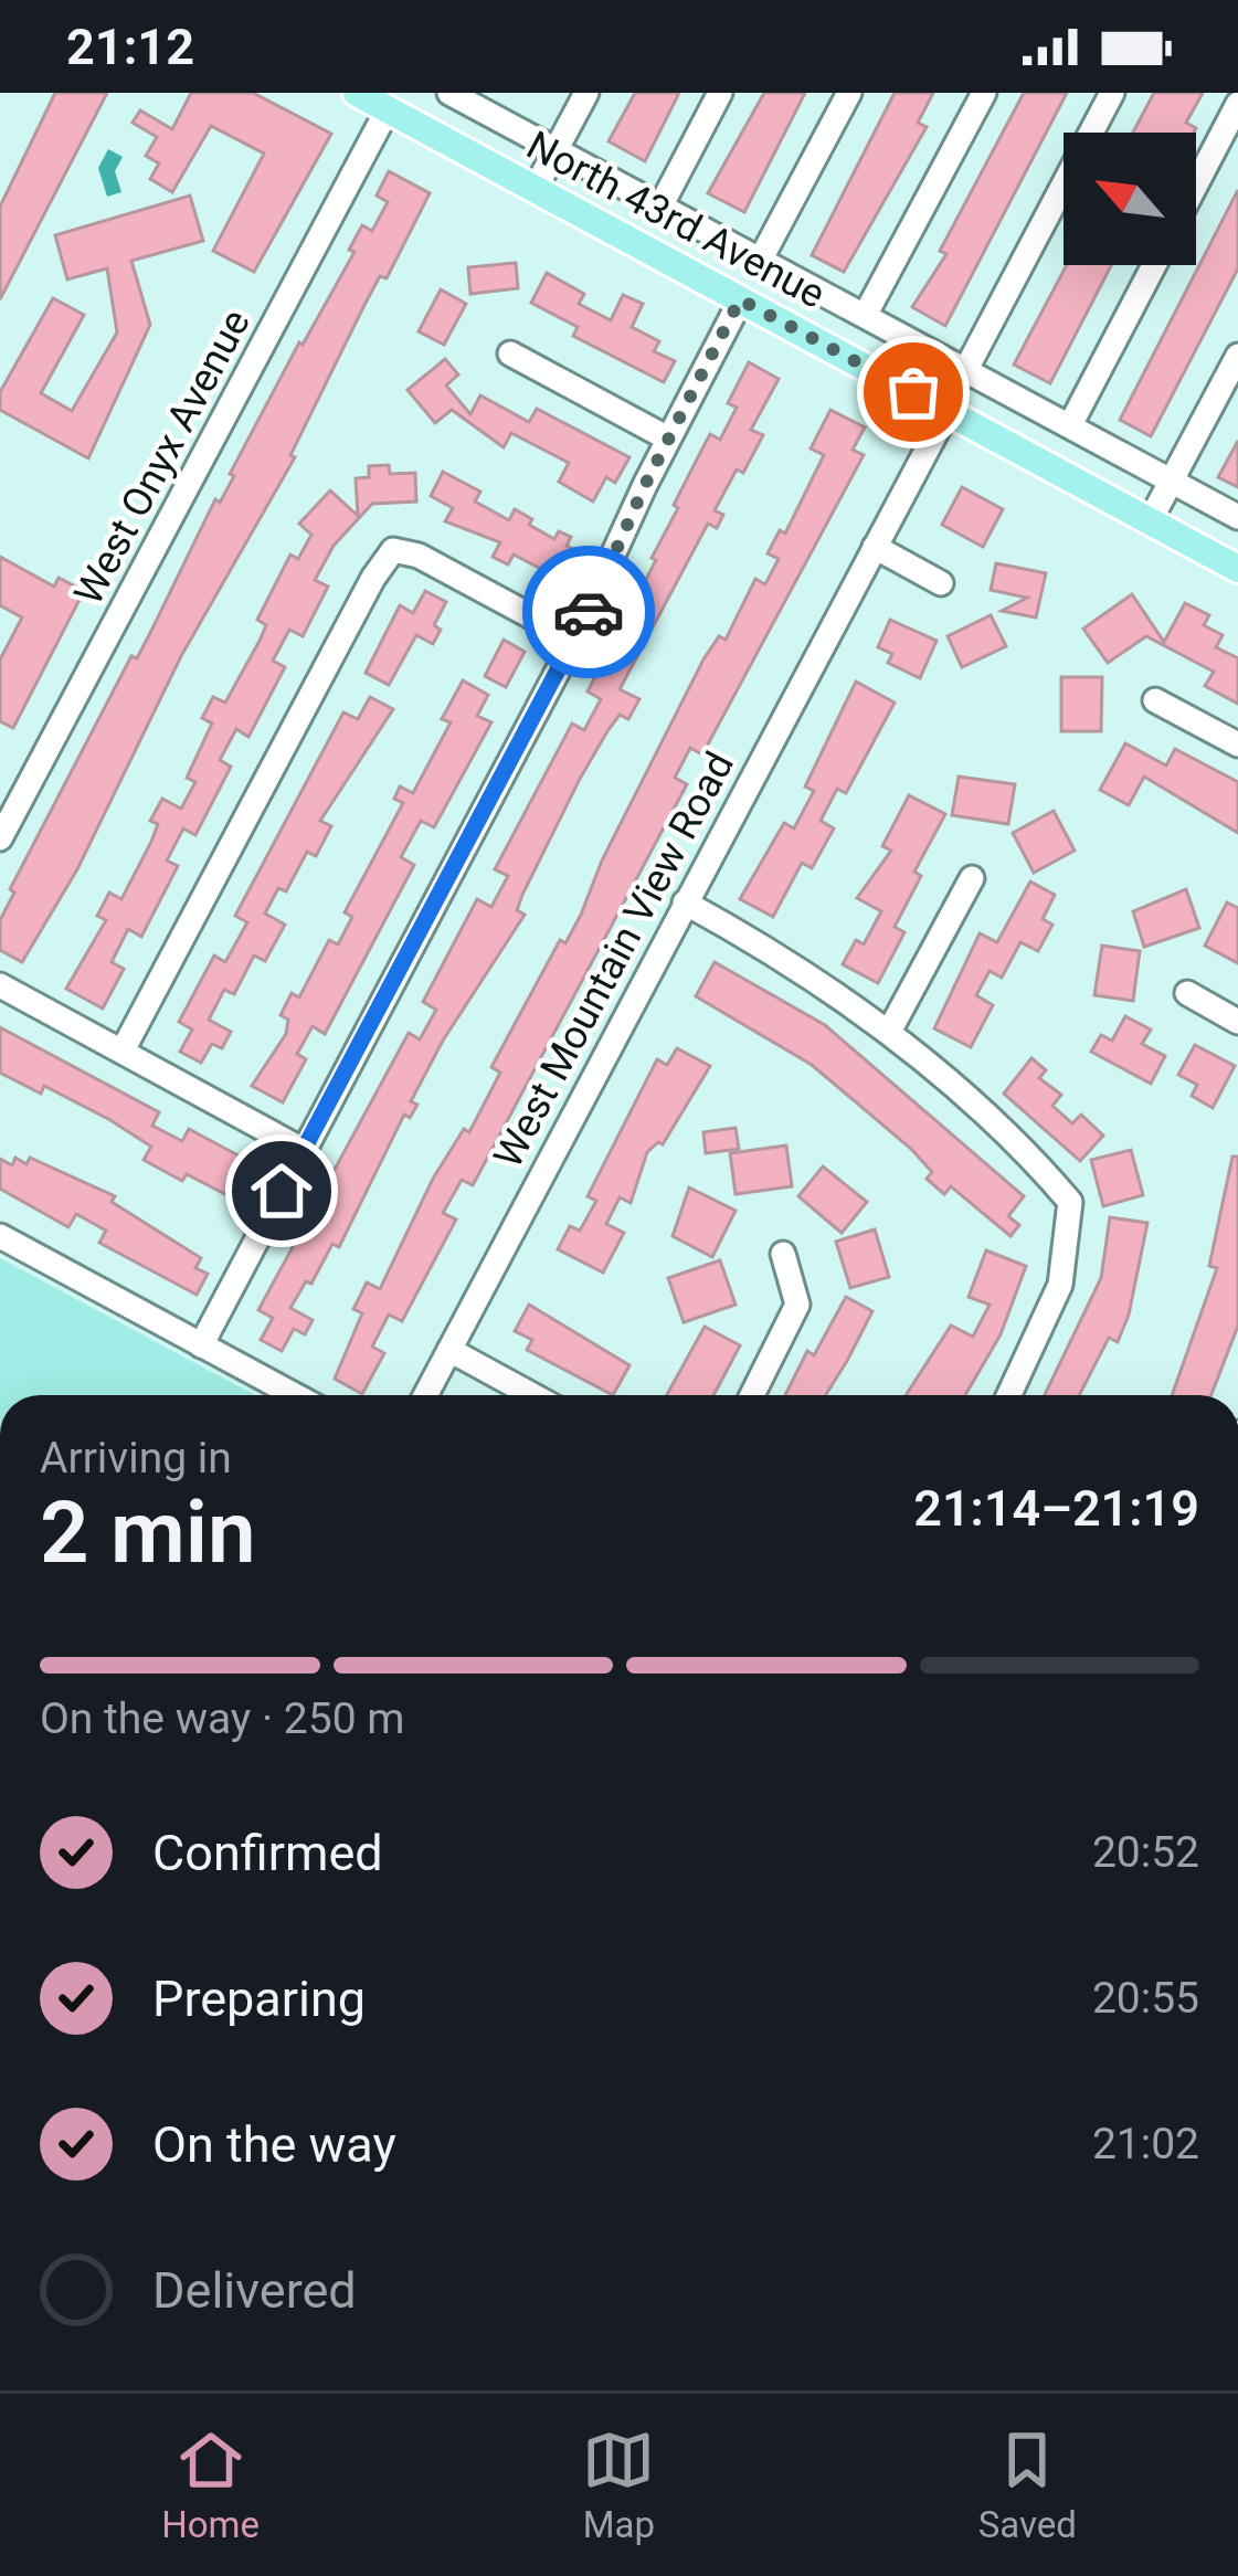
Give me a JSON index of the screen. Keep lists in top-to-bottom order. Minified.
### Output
{"streets":{"main road":["North 43rd Avenue"],"street":["West Onyx Avenue","West Mountain View Road"]},"crossings":[["North 43rd Avenue","West Onyx Avenue"],["North 43rd Avenue","West Mountain View Road"]],"north":"top left","page":{"status":"21:12","heading":["2 min","Arriving in","21:14–21:19"],"bar":"On the way · 250 m","list":[["Confirmed","20:52"],["Preparing","20:55"],["On the way","21:02"],"Delivered"],"tabs":["Home","Map","Saved"]}}
